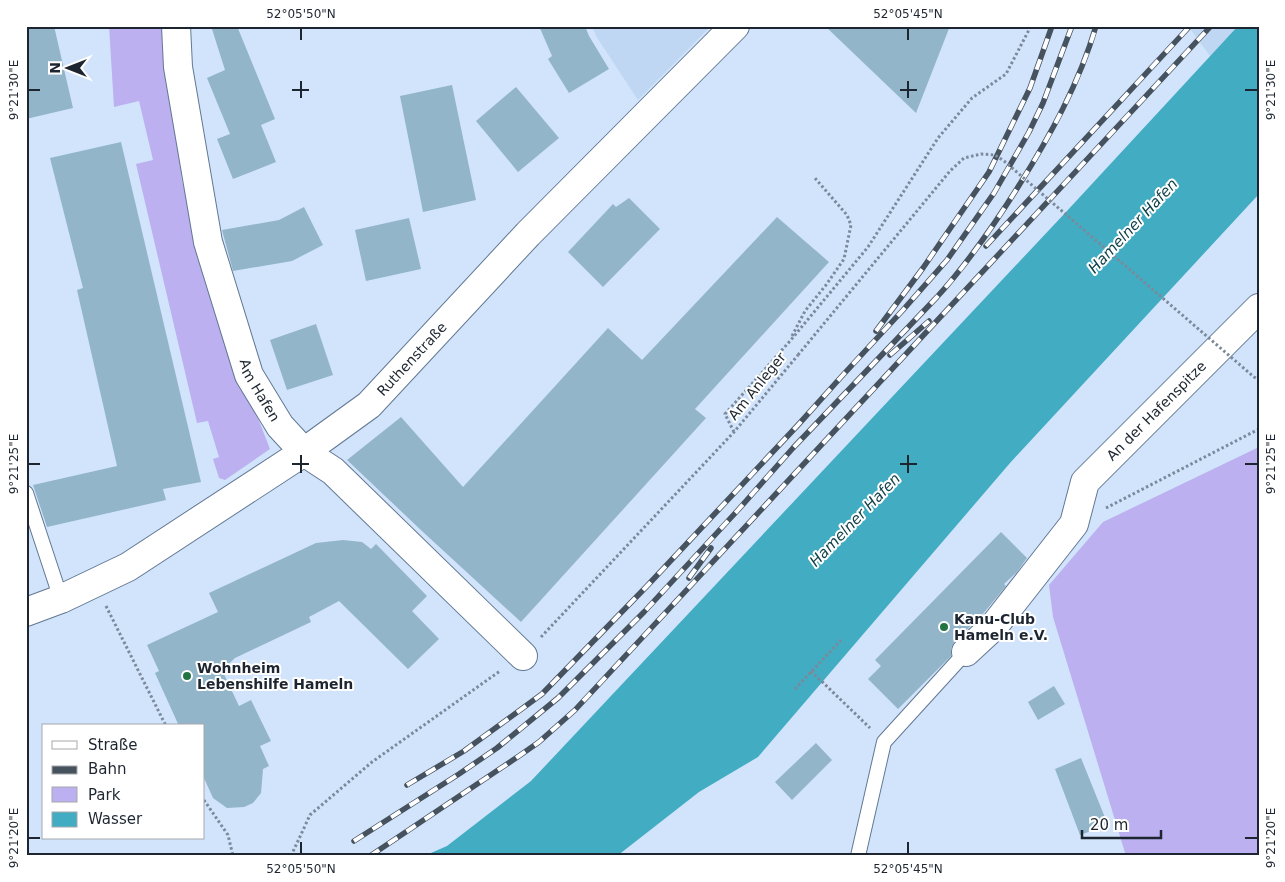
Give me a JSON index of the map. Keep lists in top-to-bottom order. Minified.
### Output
{"streets":{"street":["Ruthenstraße","Am Hafen","An der Hafenspitze"],"path":["Am Anleger"]},"crossings":[["Ruthenstraße","Am Hafen"]],"water":["Hamelner Hafen"],"places":["Kanu-Club Hameln e.V.","Wohnheim Lebenshilfe Hameln"],"legend":["Straße","Bahn","Park","Wasser"],"scale_bar":"20 m","north":"left","coordinates":["52°05'50\"N","52°05'45\"N","9°21'30\"E","9°21'25\"E","9°21'20\"E"]}
